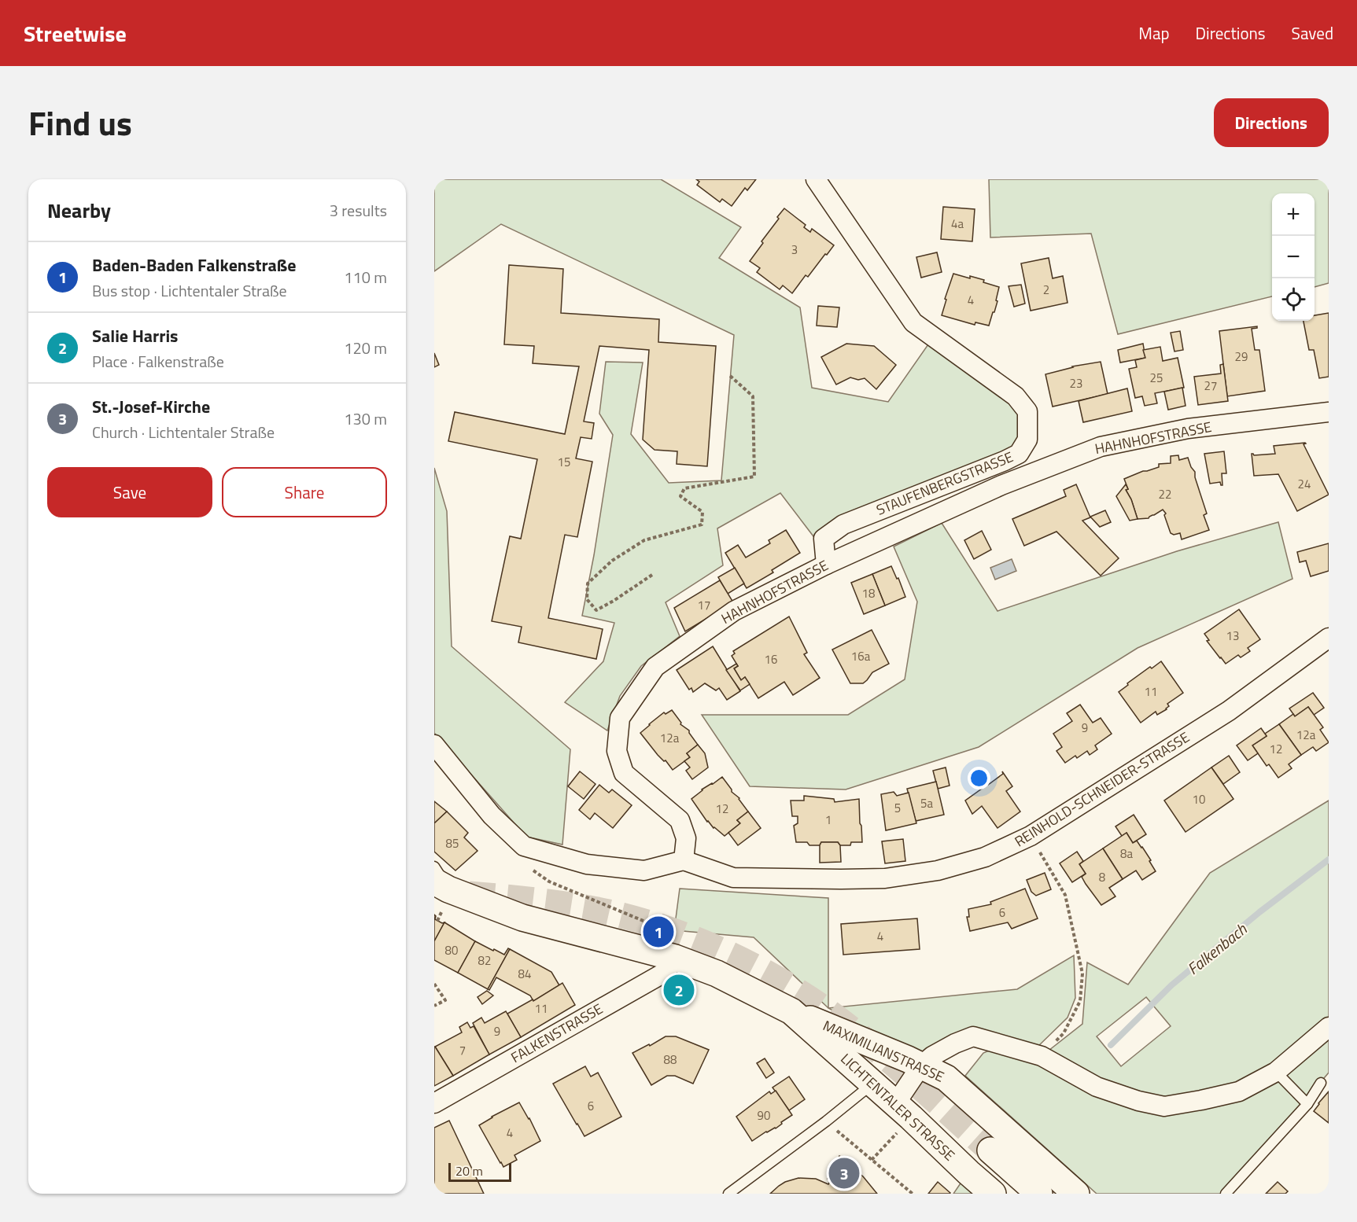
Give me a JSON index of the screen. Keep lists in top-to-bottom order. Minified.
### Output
{"streets":{"main road":["MAXIMILIANSTRASSE","LICHTENTALER STRASSE"],"street":["HAHNHOFSTRASSE","STAUFENBERGSTRASSE","REINHOLD-SCHNEIDER-STRASSE","FALKENSTRASSE"]},"crossings":[["HAHNHOFSTRASSE","STAUFENBERGSTRASSE"],["HAHNHOFSTRASSE","REINHOLD-SCHNEIDER-STRASSE"],["FALKENSTRASSE","LICHTENTALER STRASSE"],["MAXIMILIANSTRASSE","LICHTENTALER STRASSE"]],"water":["Falkenbach"],"house_numbers":["4a","3","2","4","29","25","23","27","15","24","22","18","17","13","16a","16","11","9","12a","12a","12","10","5a","5","12","1","85","8a","8","6","4","80","82","84","11","9","7","88","6","90","4"],"scale_bar":"20 m","page":{"header":"Streetwise","nav":["Map","Directions","Saved"],"title":"Find us","buttons":["Directions",["Save","Share"]],"heading":["Nearby","3 results"],"map_buttons":["+","−"],"list":[{"mark":"1","name":"Baden-Baden Falkenstraße","note":"Bus stop · Lichtentaler Straße","value":"110 m"},{"mark":"2","name":"Salie Harris","note":"Place · Falkenstraße","value":"120 m"},{"mark":"3","name":"St.-Josef-Kirche","note":"Church · Lichtentaler Straße","value":"130 m"}],"pins":["1","2","3"],"scale":"20 m"}}
